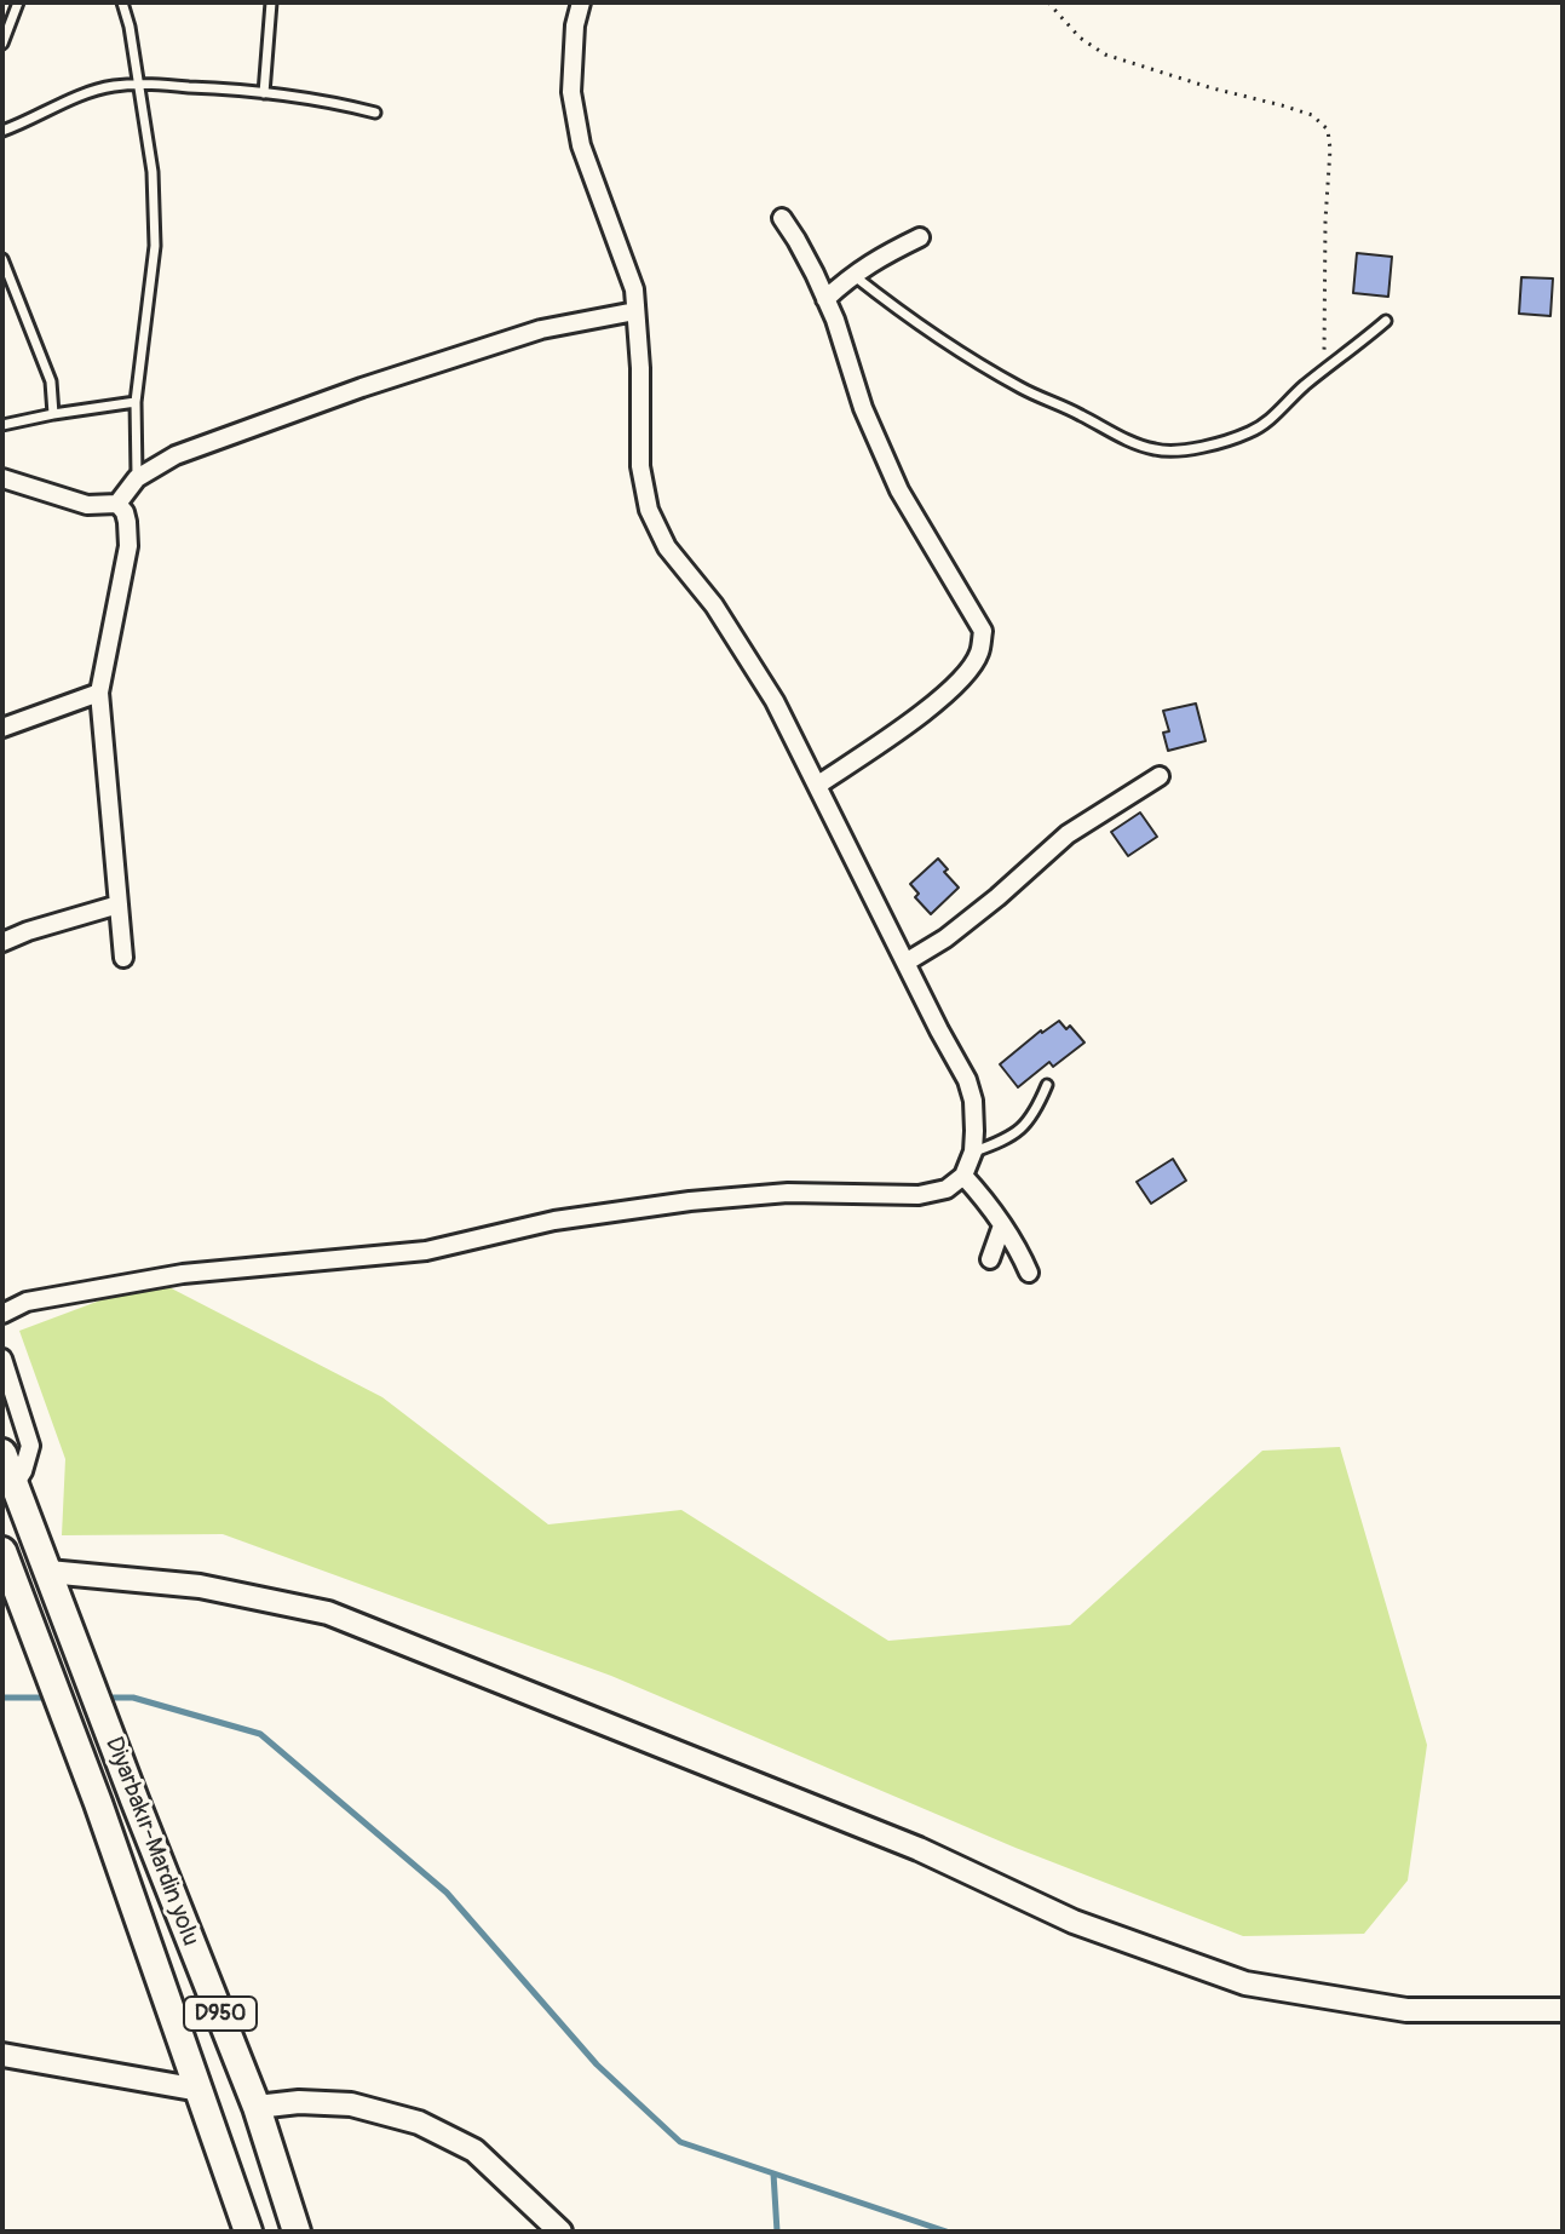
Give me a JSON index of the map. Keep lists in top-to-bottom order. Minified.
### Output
{"streets":{"highway":["Diyarbakır-Mardin yolu","D950"]}}
